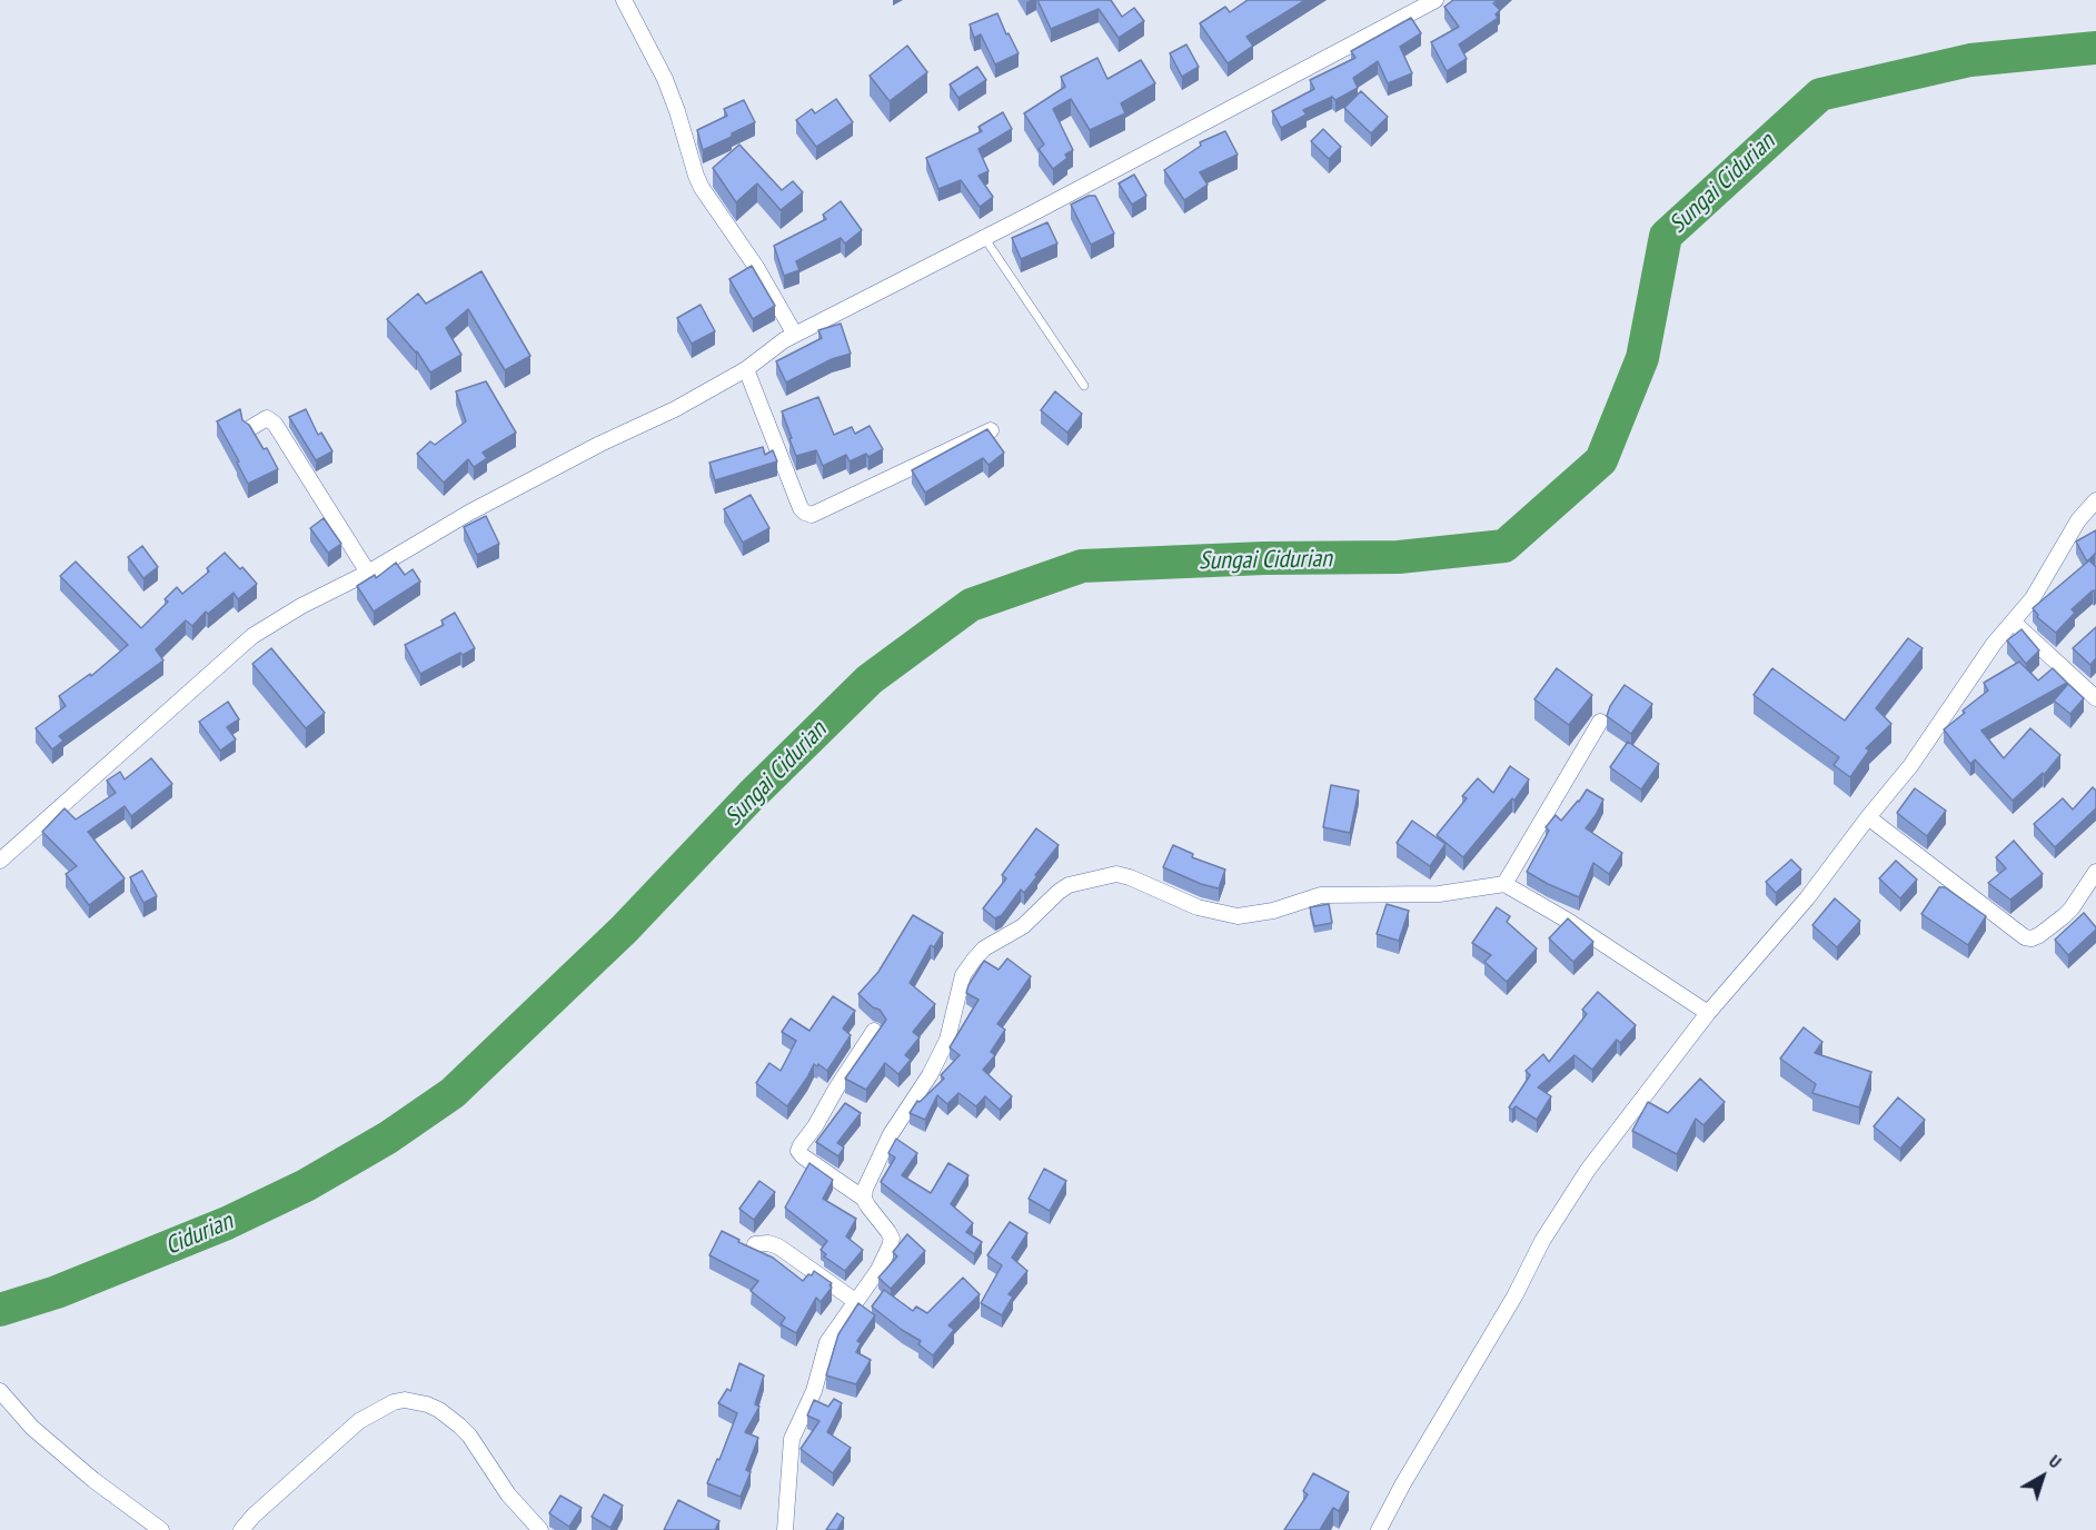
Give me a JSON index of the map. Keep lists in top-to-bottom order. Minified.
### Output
{"water":["Sungai Cidurian","Cidurian"],"north":"top right"}
